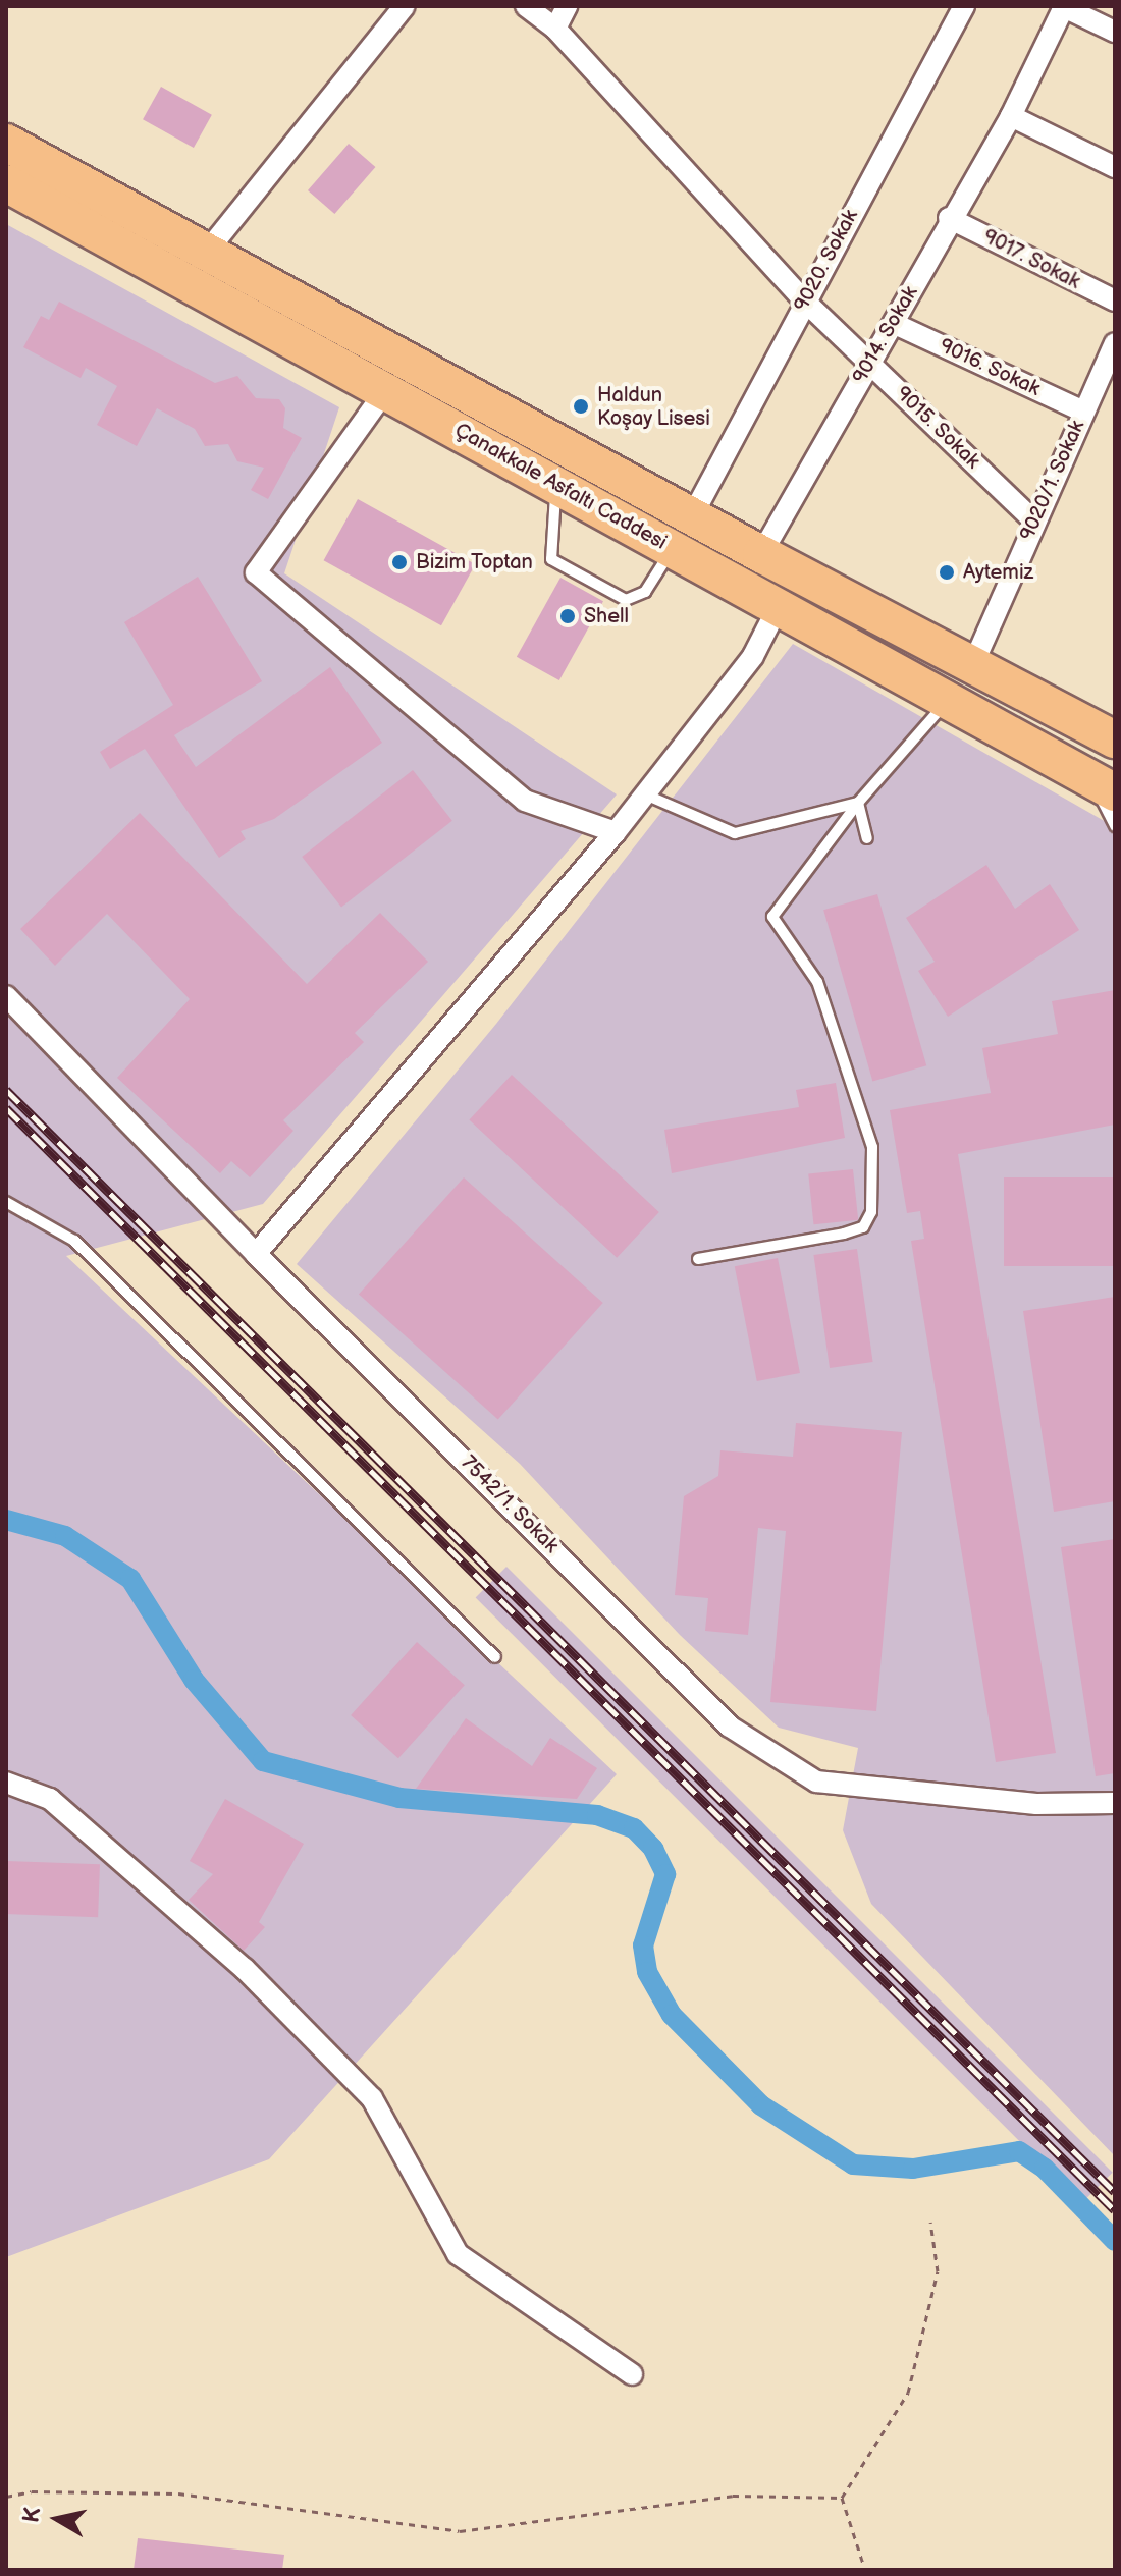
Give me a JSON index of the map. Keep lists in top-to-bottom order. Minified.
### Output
{"streets":{"highway":["Çanakkale Asfaltı Caddesi"],"street":["9017. Sokak","9020. Sokak","9014. Sokak","9016. Sokak","9015. Sokak","9020/1. Sokak","7542/1. Sokak"]},"crossings":[["9017. Sokak","9014. Sokak"],["9020. Sokak","9015. Sokak"],["9020. Sokak","Çanakkale Asfaltı Caddesi"],["9014. Sokak","9016. Sokak"],["9014. Sokak","9015. Sokak"],["9014. Sokak","Çanakkale Asfaltı Caddesi"],["9016. Sokak","9020/1. Sokak"],["9015. Sokak","9020/1. Sokak"],["9020/1. Sokak","Çanakkale Asfaltı Caddesi"]],"places":["Haldun Koşay Lisesi","Bizim Toptan","Aytemiz","Shell"],"north":"left"}
